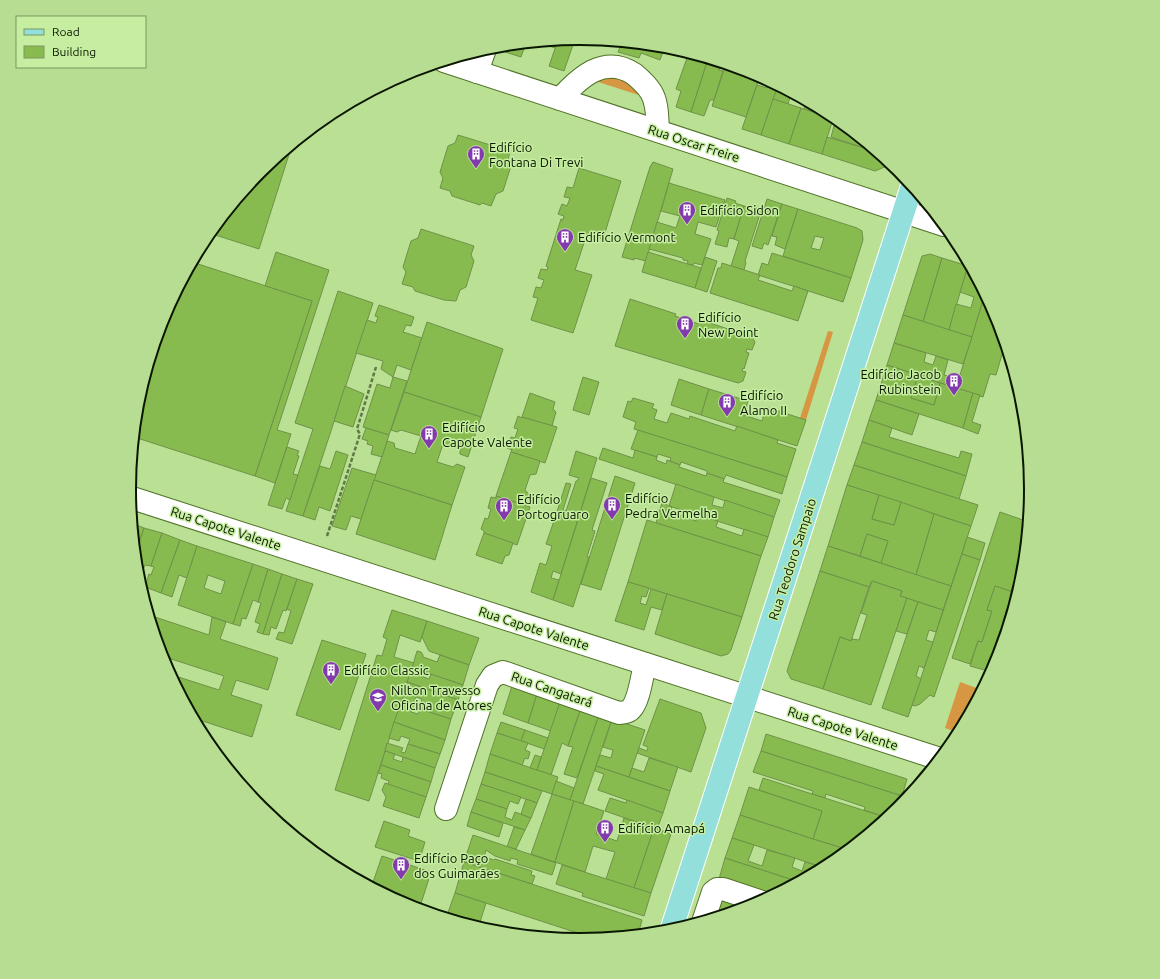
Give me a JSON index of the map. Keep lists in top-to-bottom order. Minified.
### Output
{"streets":{"main road":["Rua Teodoro Sampaio"],"street":["Rua Oscar Freire","Rua Capote Valente","Rua Cangatará"]},"crossings":[["Rua Oscar Freire","Rua Teodoro Sampaio"],["Rua Capote Valente","Rua Teodoro Sampaio"],["Rua Capote Valente","Rua Cangatará"]],"places":{"building":["Edifício Fontana Di Trevi","Edifício Sidon","Edifício Vermont","Edifício New Point","Edifício Jacob Rubinstein","Edifício Alamo II","Edifício Capote Valente","Edifício Pedra Vermelha","Edifício Portogruaro","Edifício Classic","Edifício Amapá","Edifício Paço dos Guimarães"],"school or university":["Nilton Travesso Oficina de Atores"]},"legend":["Road","Building"]}
